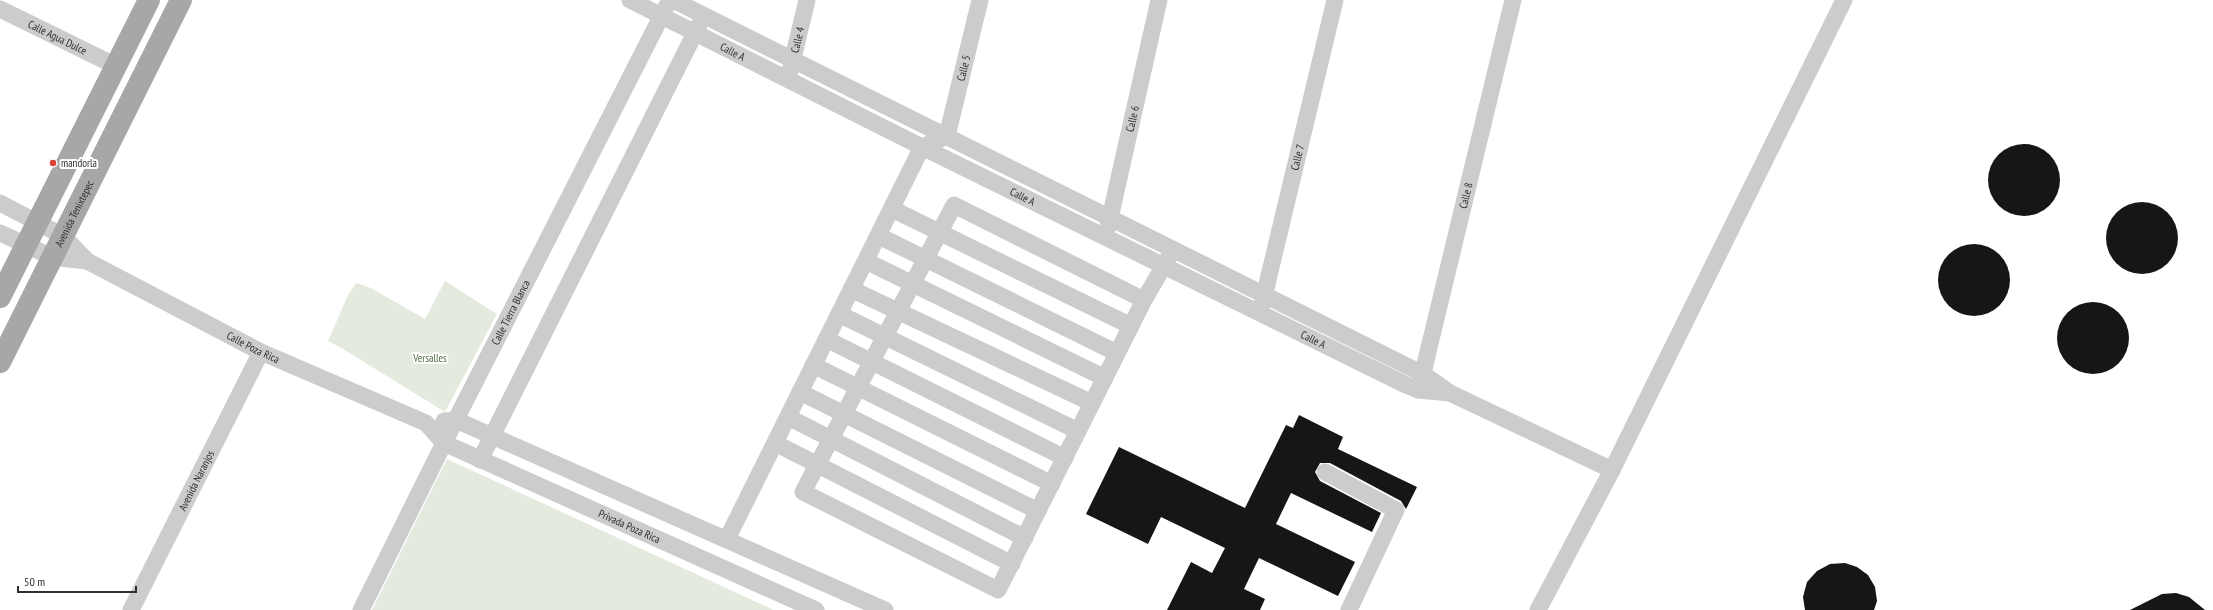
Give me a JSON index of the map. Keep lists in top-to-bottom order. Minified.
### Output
{"streets":{"main road":["Avenida Tenixtepec"],"street":["Calle Agua Dulce","Calle 4","Calle A","Calle 5","Calle 6","Calle 7","Calle 8","Calle Tierra Blanca","Calle Poza Rica","Avenida Naranjos","Privada Poza Rica"]},"crossings":[["Calle 4","Calle A"],["Calle A","Calle 5"],["Calle A","Calle 6"],["Calle A","Calle 7"],["Calle A","Calle 8"],["Calle A","Calle Tierra Blanca"],["Avenida Tenixtepec","Calle Poza Rica"],["Calle Tierra Blanca","Calle Poza Rica"],["Calle Tierra Blanca","Privada Poza Rica"],["Calle Poza Rica","Avenida Naranjos"],["Calle Poza Rica","Privada Poza Rica"]],"parks":["Versalles"],"places":["mandorla"],"scale_bar":"50 m"}
